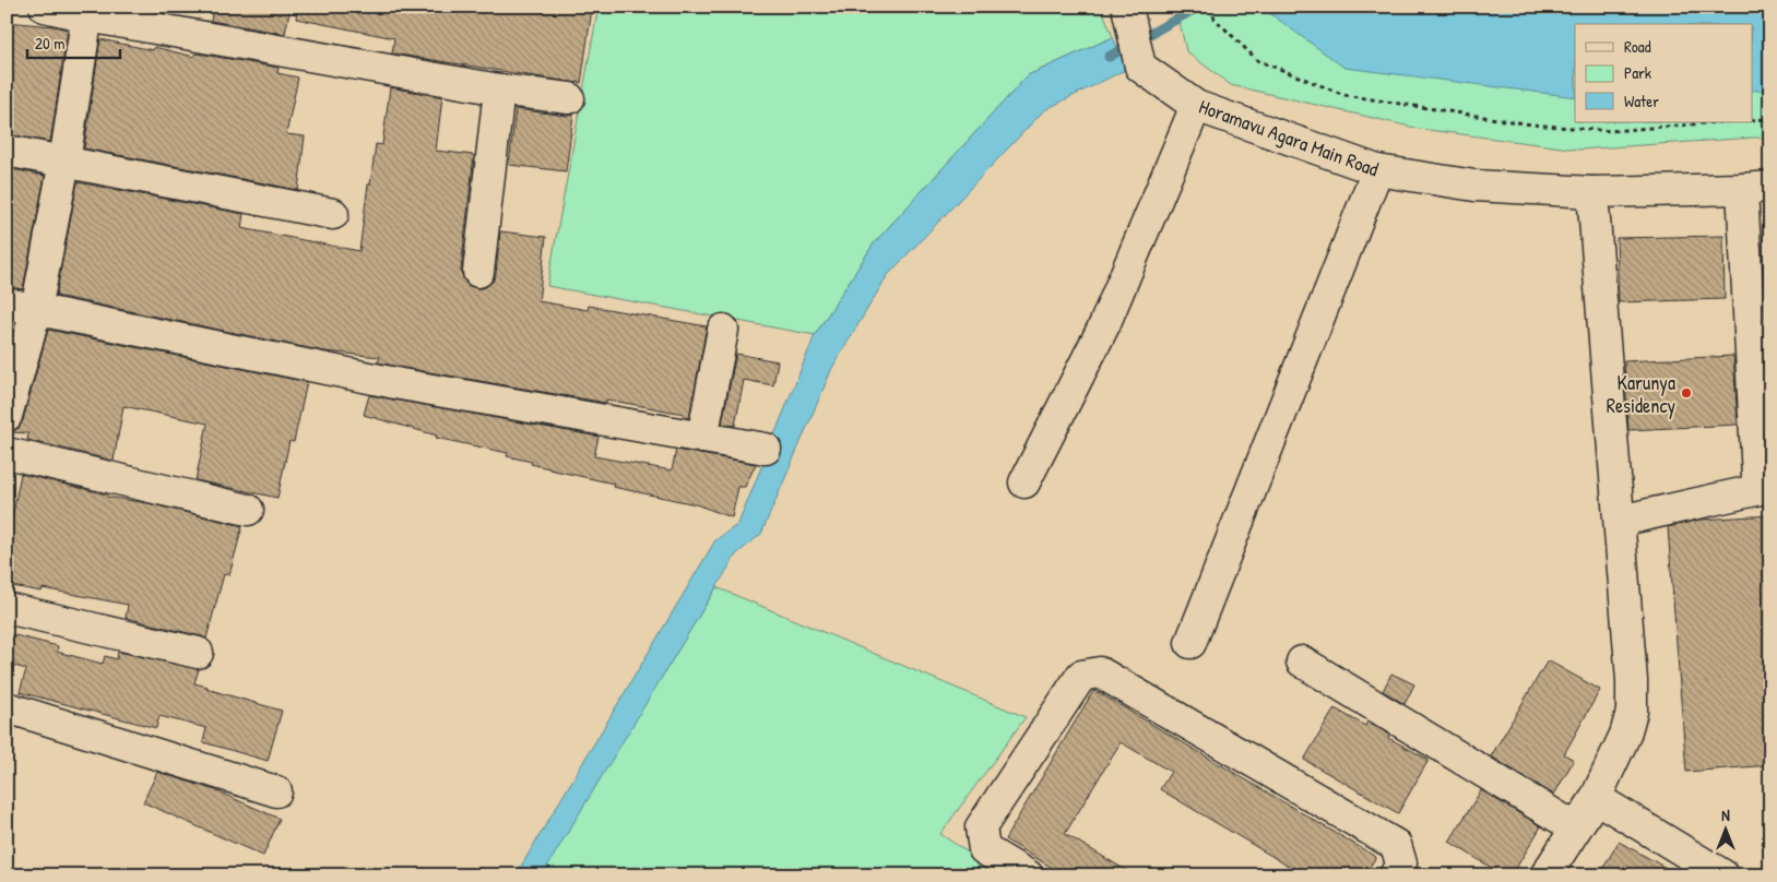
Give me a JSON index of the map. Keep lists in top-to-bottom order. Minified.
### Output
{"streets":{"street":["Horamavu Agara Main Road"]},"places":["Karunya Residency"],"legend":["Road","Park","Water"],"scale_bar":"20 m","north":"top"}
